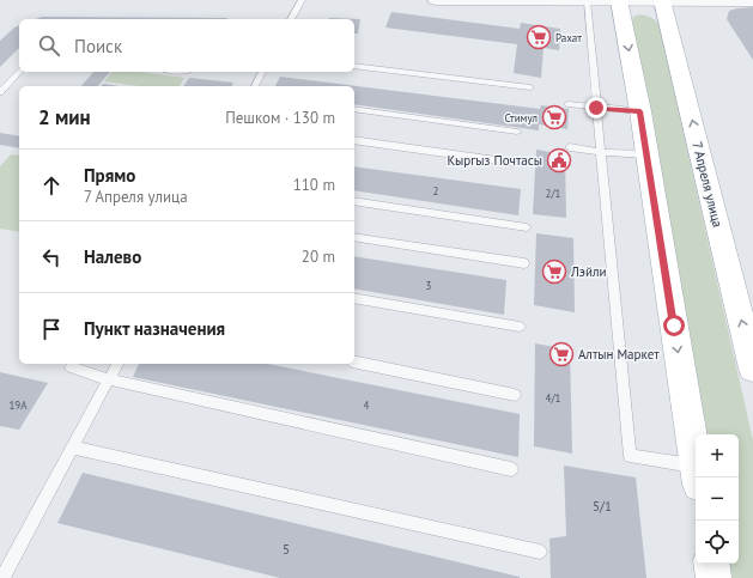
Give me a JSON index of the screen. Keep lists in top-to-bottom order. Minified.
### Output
{"streets":{"main road":["7 Апреля улица"]},"places":{"supermarket":["Рахат","Стимул","Лэйли","Алтын Маркет"],"public building":["Кыргыз Почтасы"]},"house_numbers":["2","2/1","3","4/1","19А","4","5/1","5"],"page":{"search":"Поиск","heading":["2 мин","Пешком · 130 m"],"list":[["Прямо","7 Апреля улица","110 m"],["Налево","20 m"],"Пункт назначения"],"map_buttons":["+","−"]}}
